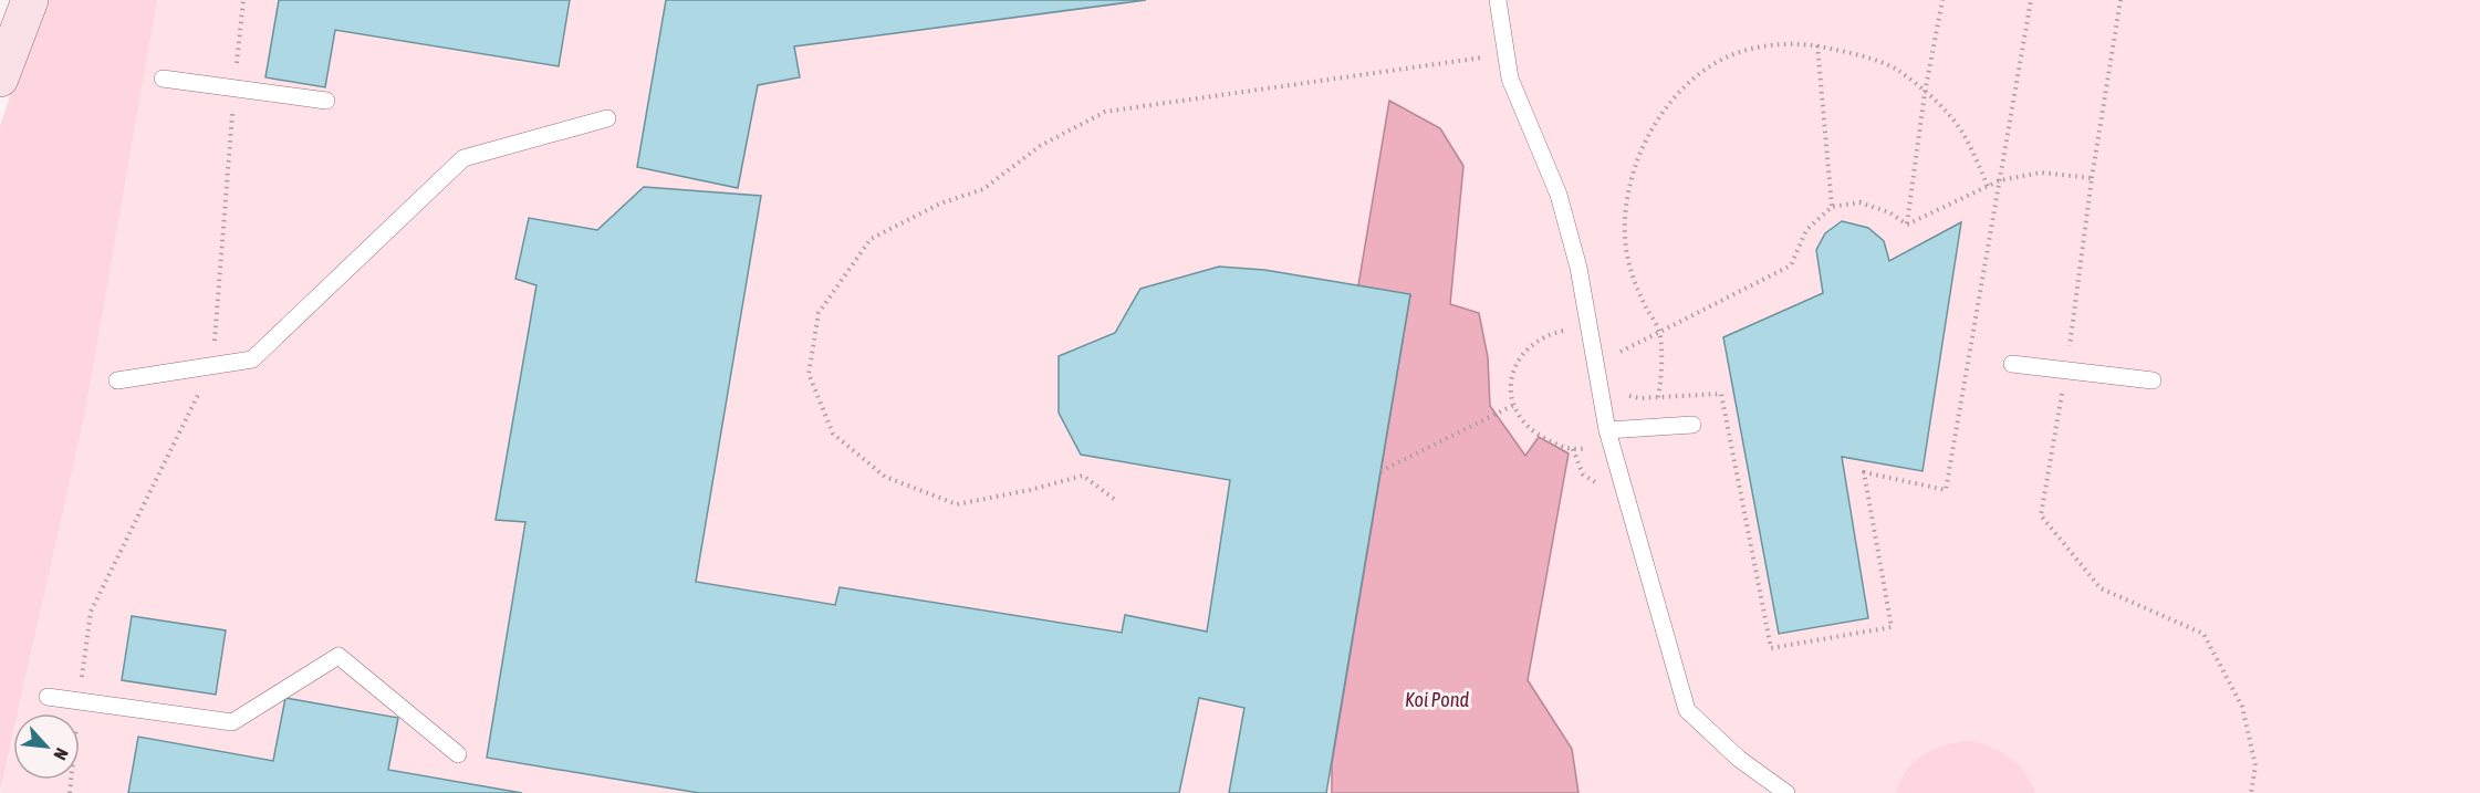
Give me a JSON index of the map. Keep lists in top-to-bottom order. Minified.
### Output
{"water":["Koi Pond"],"north":"bottom right"}
